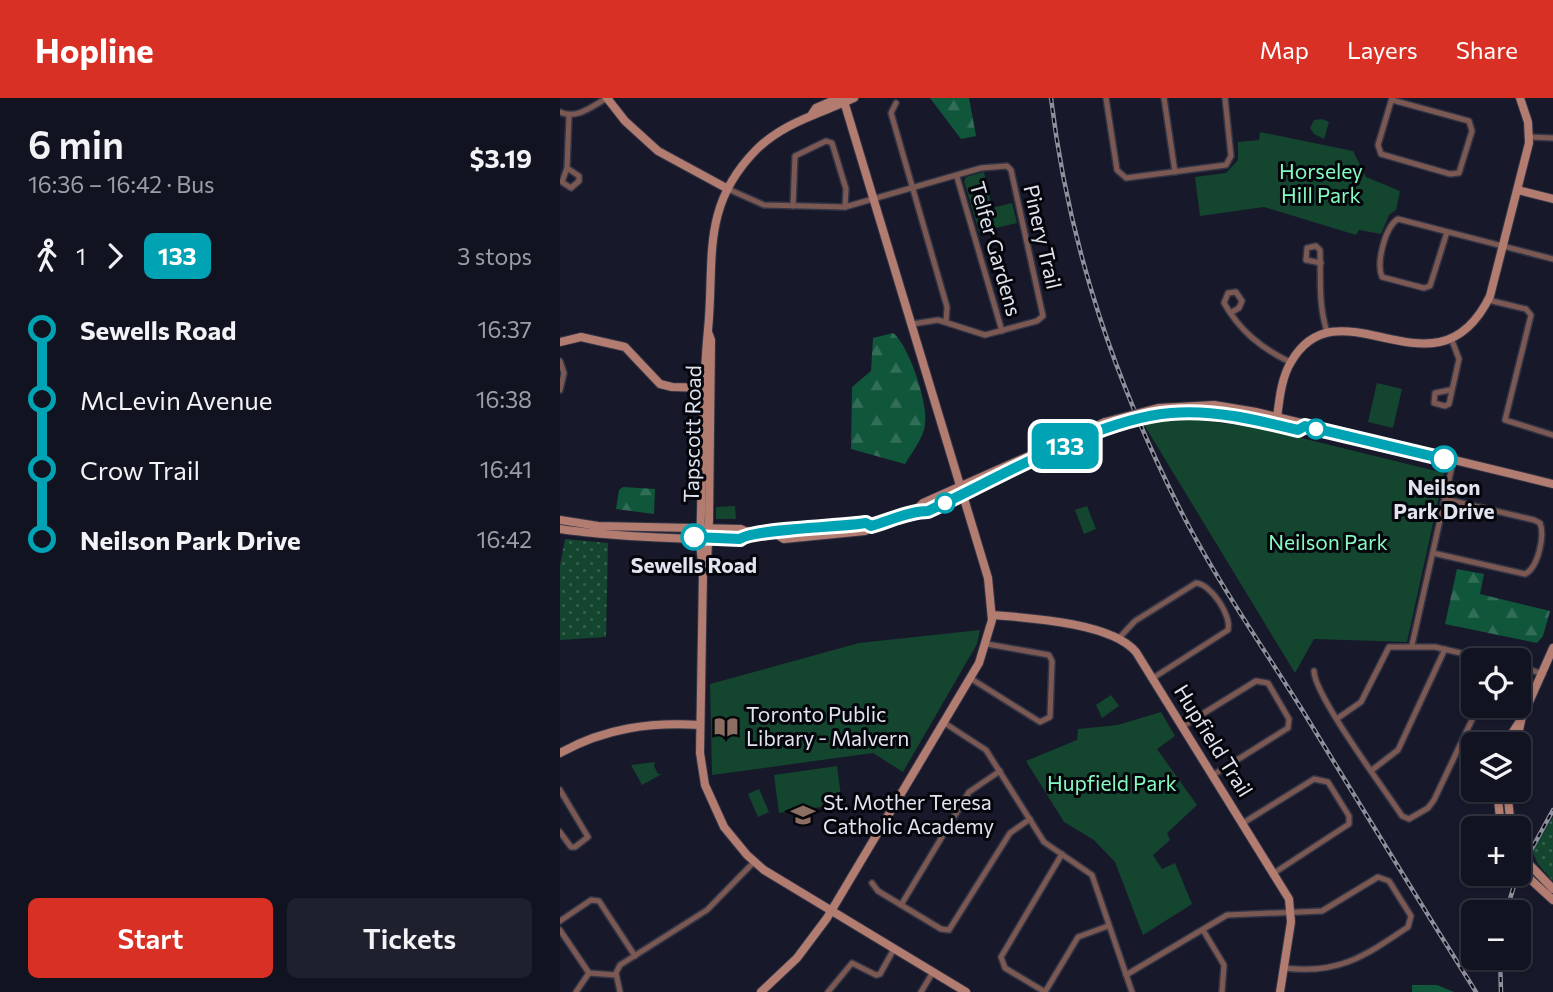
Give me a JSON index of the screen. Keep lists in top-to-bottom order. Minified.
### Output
{"streets":{"street":["Pinery Trail","Telfer Gardens","Tapscott Road","Hupfield Trail"]},"crossings":[["Pinery Trail","Telfer Gardens"],["Pinery Trail","Tapscott Road"]],"parks":["Horseley Hill Park","Neilson Park","Hupfield Park"],"places":{"other":["Neilson Park Drive","Sewells Road"],"library":["Toronto Public Library - Malvern"],"school or university":["St. Mother Teresa Catholic Academy"]},"lines":["bus line 133"],"page":{"header":"Hopline","nav":["Map","Layers","Share"],"heading":["6 min","16:36 – 16:42 · Bus","$3.19"],"on_map":"133","legs":["1","133","3 stops"],"list":[{"name":"Sewells Road","value":"16:37"},{"name":"McLevin Avenue","value":"16:38"},{"name":"Crow Trail","value":"16:41"},{"name":"Neilson Park Drive","value":"16:42"}],"map_buttons":["+","−"],"buttons":["Start","Tickets"]}}
